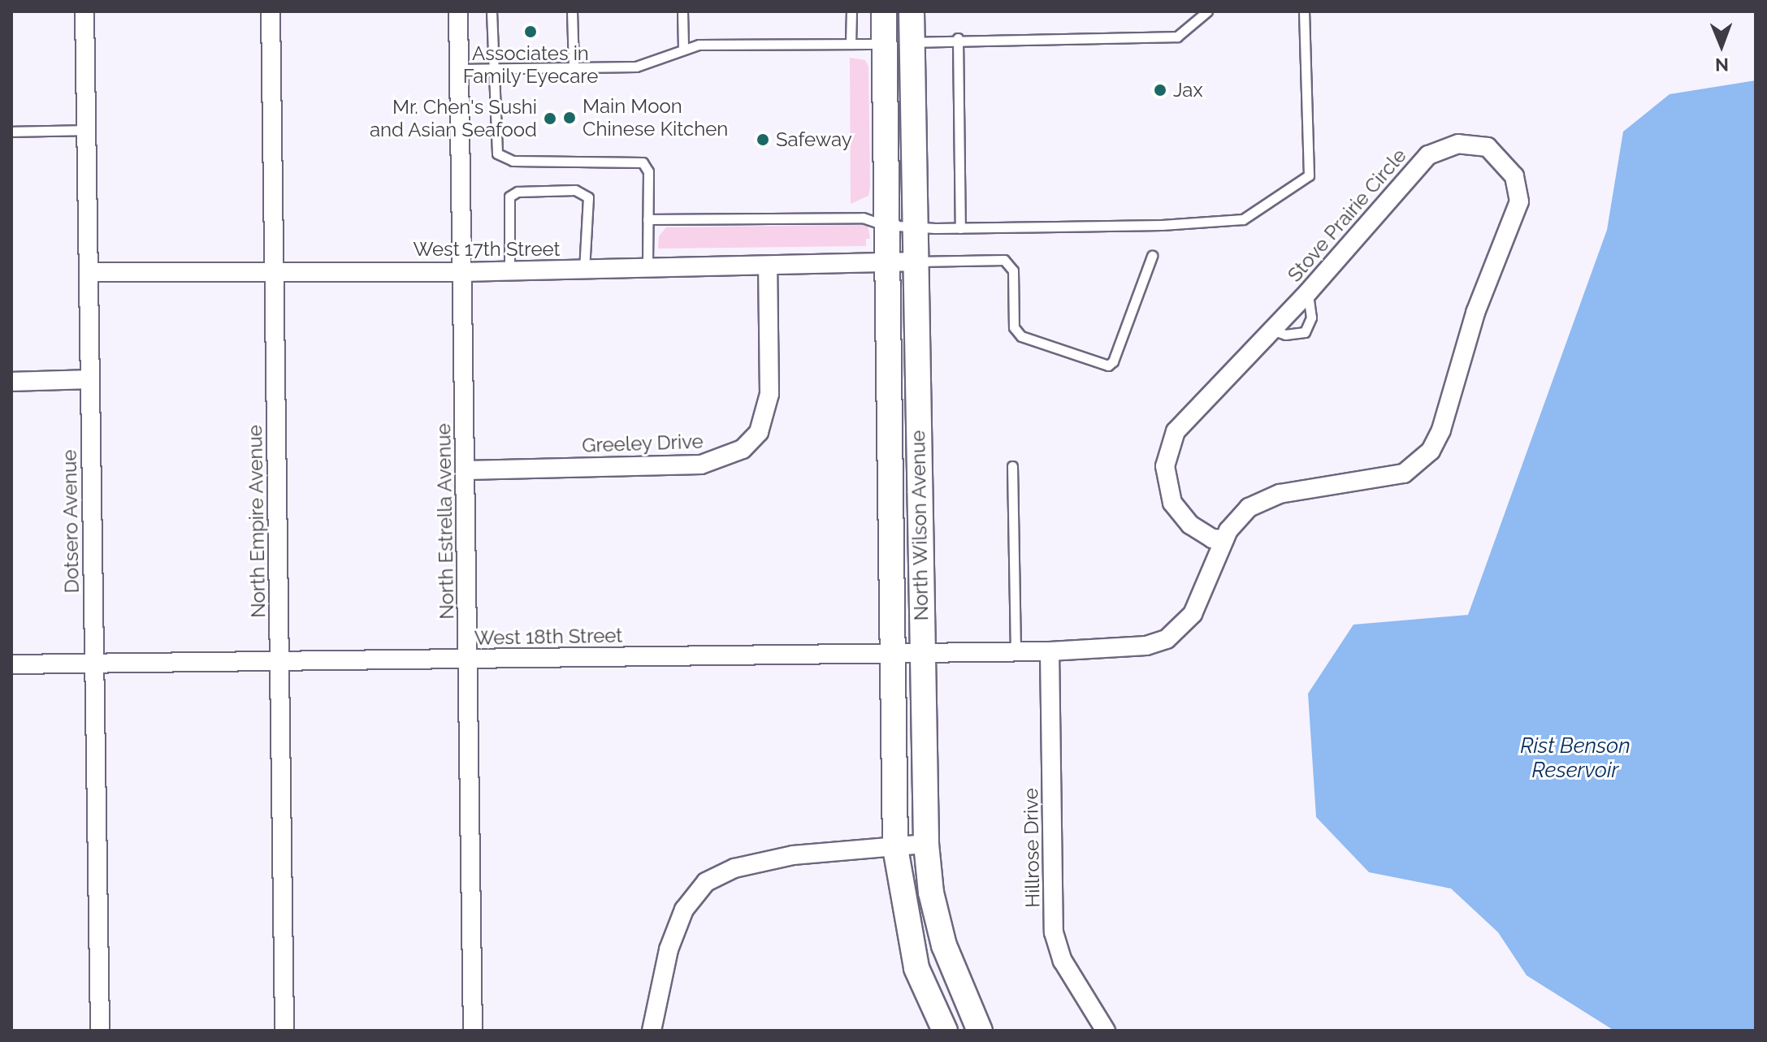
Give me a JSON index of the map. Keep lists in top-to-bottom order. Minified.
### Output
{"streets":{"main road":["North Wilson Avenue"],"street":["Stove Prairie Circle","West 17th Street","Greeley Drive","Dotsero Avenue","North Empire Avenue","North Estrella Avenue","West 18th Street","Hillrose Drive"]},"crossings":[["Stove Prairie Circle","Hillrose Drive"],["West 17th Street","Greeley Drive"],["West 17th Street","Dotsero Avenue"],["West 17th Street","North Empire Avenue"],["West 17th Street","North Estrella Avenue"],["West 17th Street","North Wilson Avenue"],["Greeley Drive","North Estrella Avenue"],["Dotsero Avenue","West 18th Street"],["North Empire Avenue","West 18th Street"],["North Estrella Avenue","West 18th Street"],["North Wilson Avenue","West 18th Street"]],"water":["Rist Benson Reservoir"],"places":["Associates in Family Eyecare","Jax","Main Moon Chinese Kitchen","Mr. Chen's Sushi and Asian Seafood","Safeway"],"north":"bottom"}
